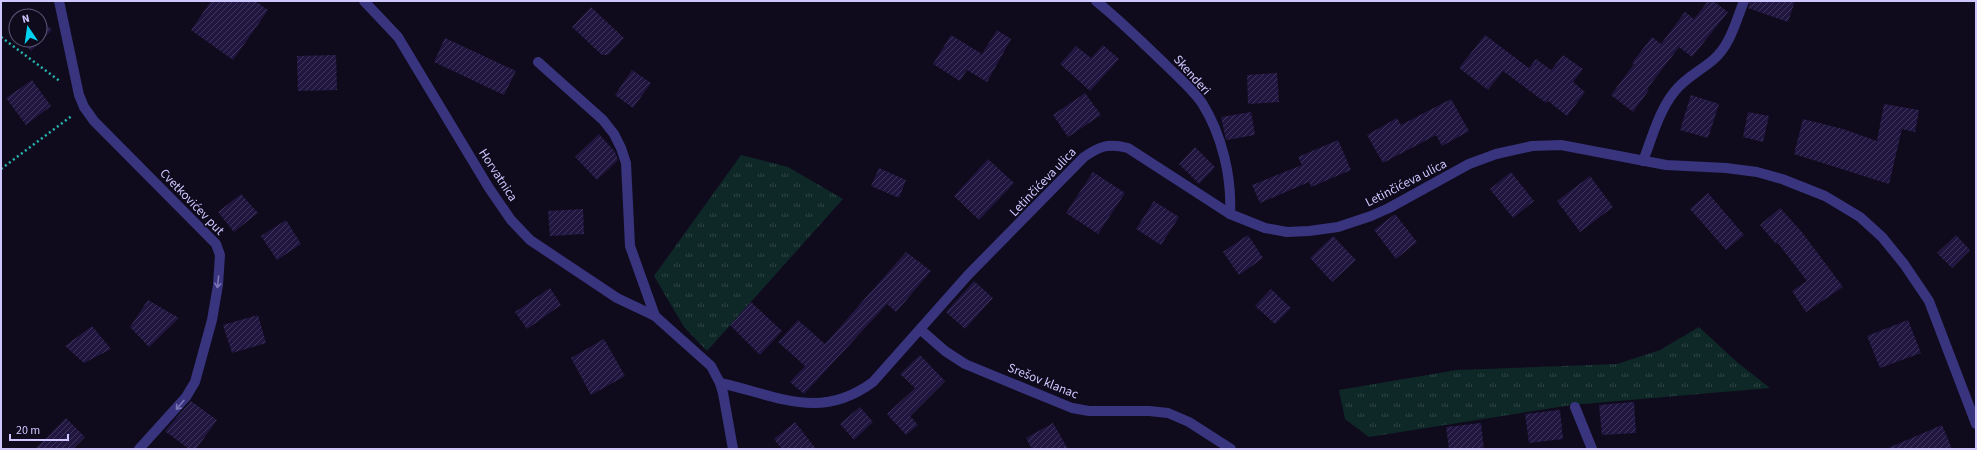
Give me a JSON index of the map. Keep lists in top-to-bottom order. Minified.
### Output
{"streets":{"street":["Skenderi","Horvatnica","Letinčićeva ulica","Cvetkovićev put","Srešov klanac"]},"crossings":[["Skenderi","Letinčićeva ulica"],["Horvatnica","Letinčićeva ulica"],["Letinčićeva ulica","Srešov klanac"]],"one_way":["Cvetkovićev put"],"scale_bar":"20 m","north":"top"}
